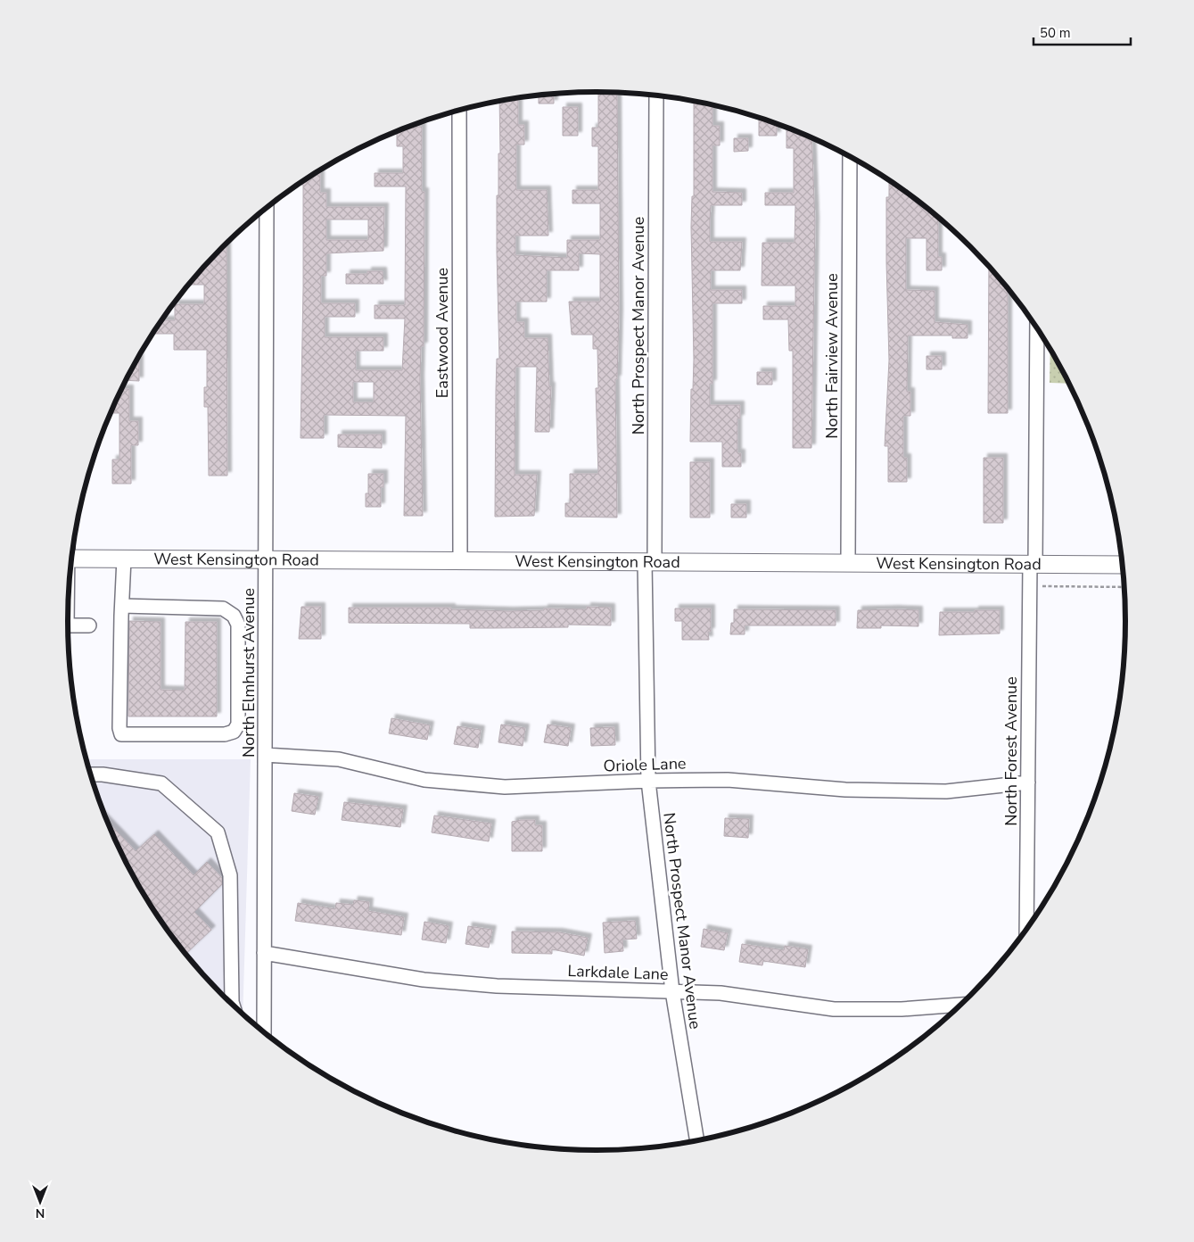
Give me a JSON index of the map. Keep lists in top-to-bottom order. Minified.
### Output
{"streets":{"main road":["West Kensington Road"],"street":["North Prospect Manor Avenue","Eastwood Avenue","North Fairview Avenue","North Elmhurst Avenue","North Forest Avenue","Oriole Lane","Larkdale Lane"]},"crossings":[["North Prospect Manor Avenue","West Kensington Road"],["North Prospect Manor Avenue","Oriole Lane"],["North Prospect Manor Avenue","Larkdale Lane"],["Eastwood Avenue","West Kensington Road"],["North Fairview Avenue","West Kensington Road"],["West Kensington Road","North Elmhurst Avenue"],["West Kensington Road","North Forest Avenue"],["North Elmhurst Avenue","Oriole Lane"],["North Elmhurst Avenue","Larkdale Lane"],["North Forest Avenue","Oriole Lane"]],"scale_bar":"50 m","north":"bottom"}
